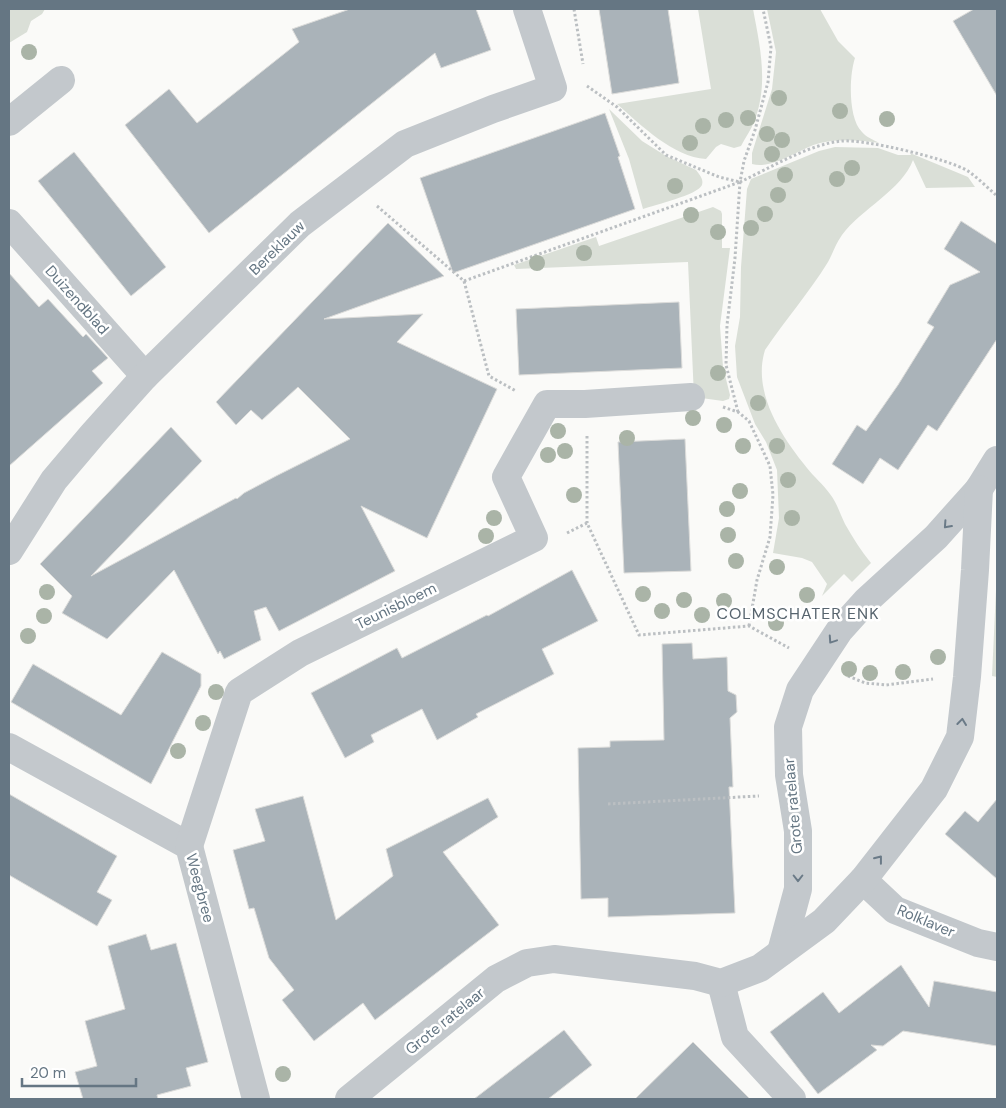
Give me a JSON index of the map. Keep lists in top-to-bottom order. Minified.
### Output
{"streets":{"street":["Bereklauw","Duizendblad","Teunisbloem","Grote ratelaar","Weegbree","Rolklaver"]},"crossings":[["Bereklauw","Duizendblad"],["Teunisbloem","Weegbree"],["Grote ratelaar","Rolklaver"]],"districts":["COLMSCHATER ENK"],"scale_bar":"20 m"}
